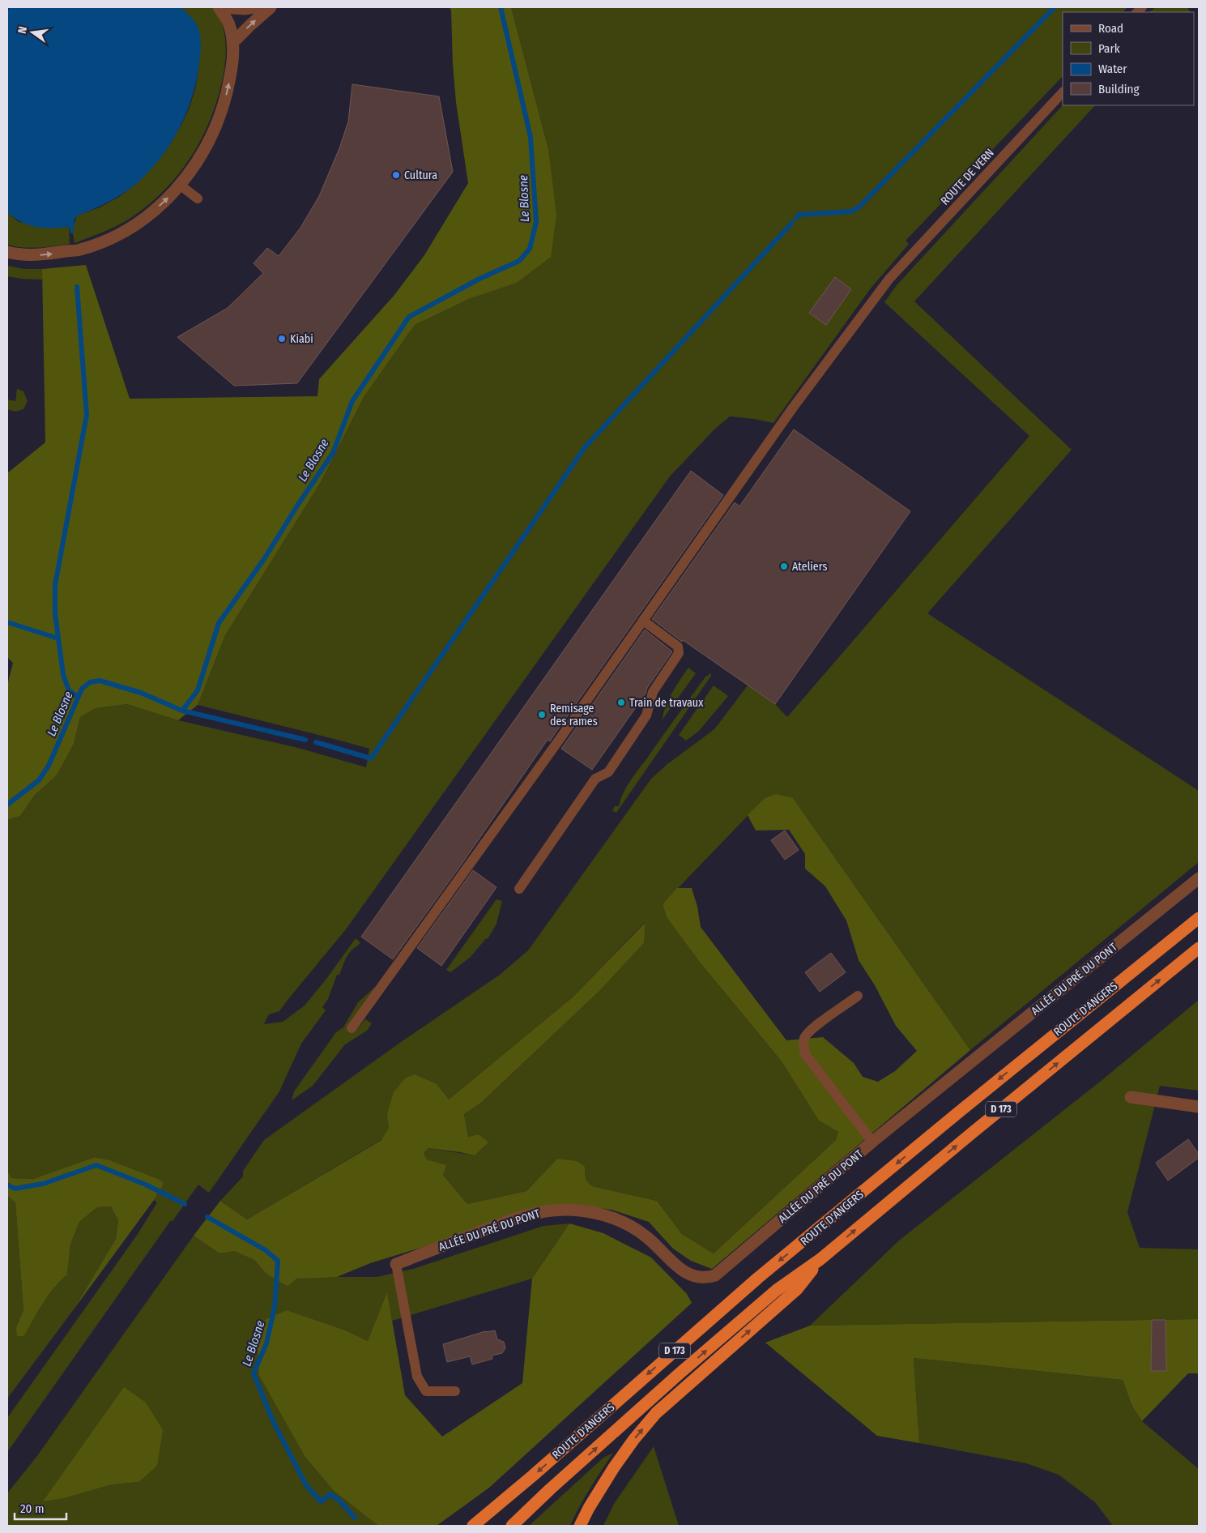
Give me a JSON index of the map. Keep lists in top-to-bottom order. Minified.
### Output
{"streets":{"highway":["ROUTE D'ANGERS","D 173"],"street":["ALLÉE DU PRÉ DU PONT"],"lane":["ROUTE DE VERN"]},"water":["Le Blosne"],"places":["Cultura","Kiabi","Ateliers","Train de travaux","Remisage des rames"],"legend":["Road","Park","Water","Building"],"scale_bar":"20 m","north":"left"}
